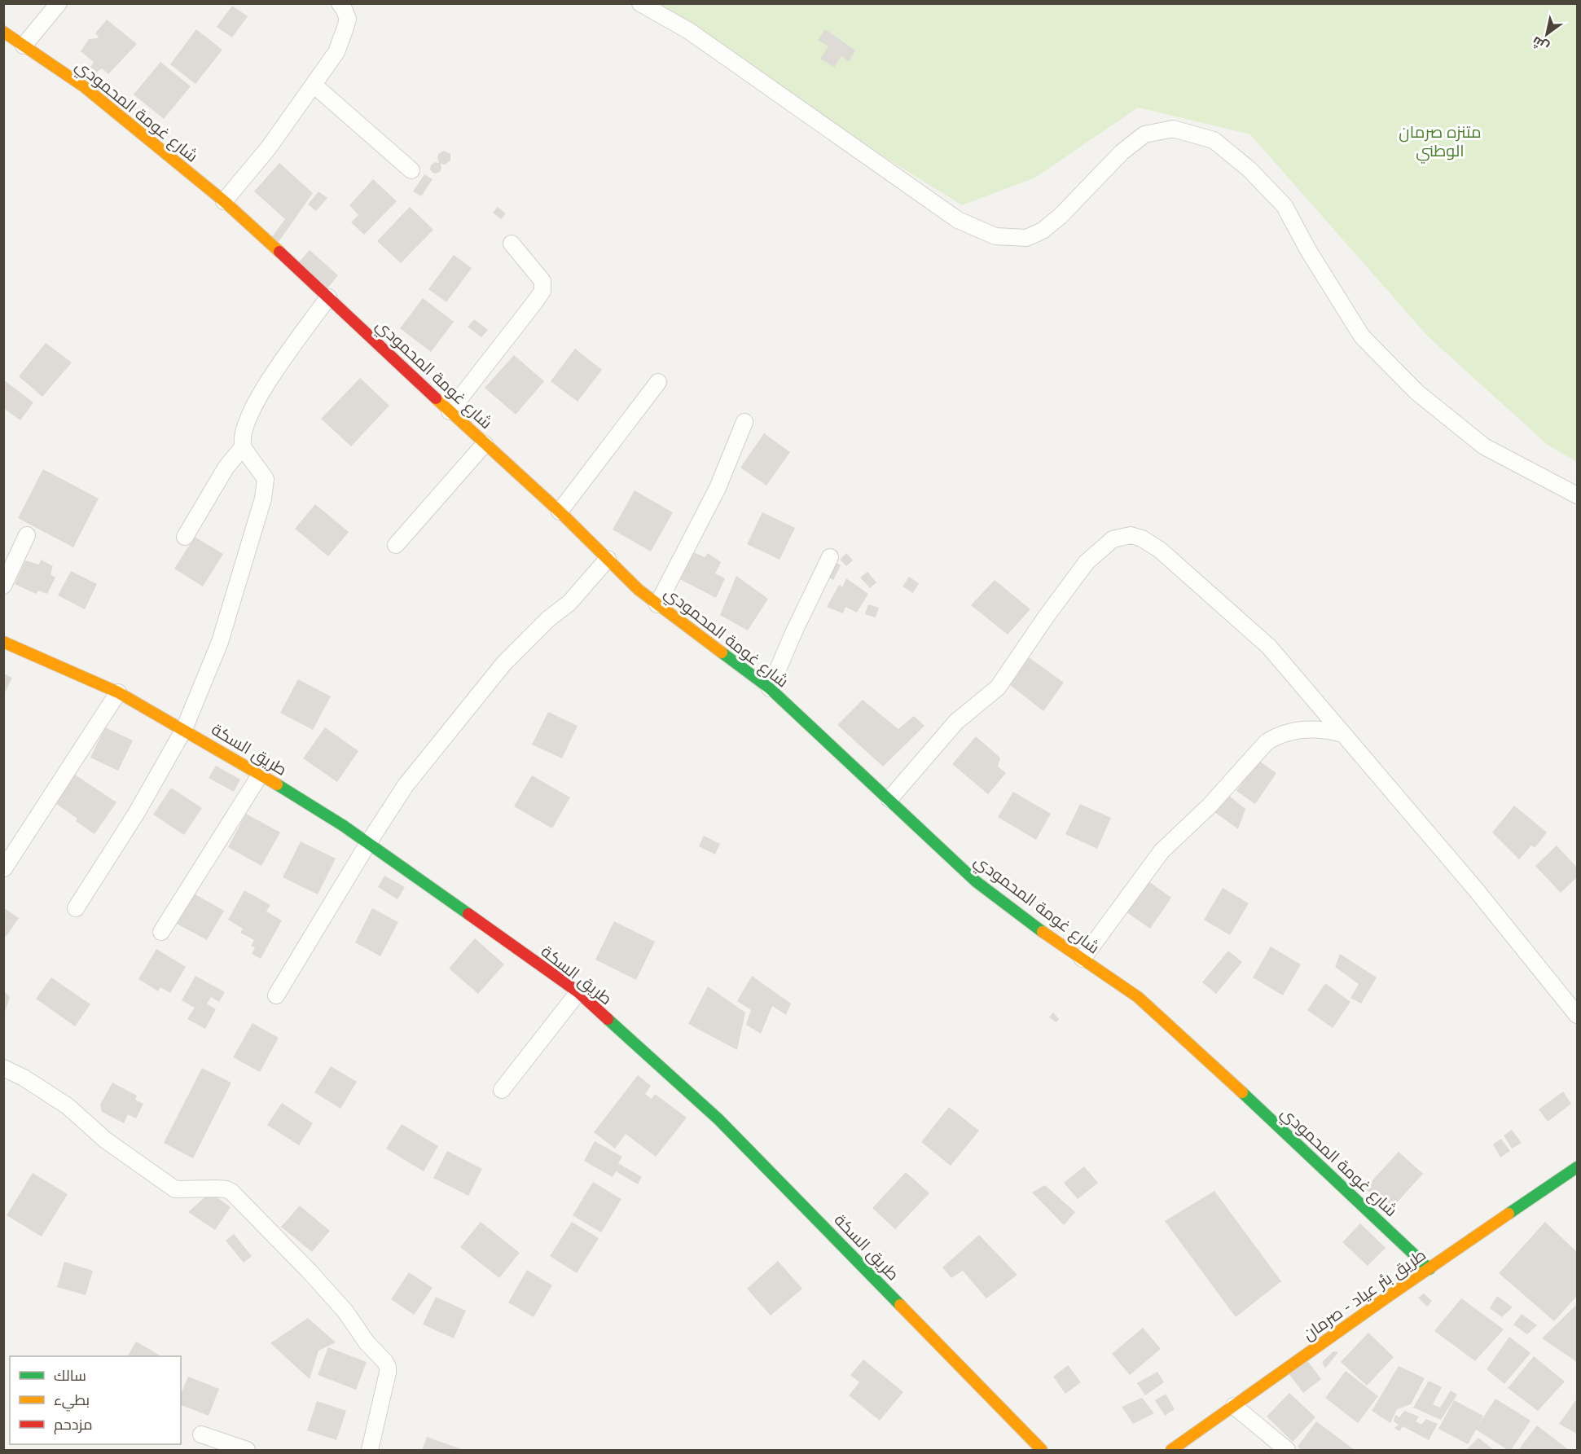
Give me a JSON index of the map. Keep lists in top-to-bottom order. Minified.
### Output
{"streets":{"main road":["شارع غومة المحمودي","طريق السكة","طريق بئر عياد - صرمان"]},"crossings":[["شارع غومة المحمودي","طريق بئر عياد - صرمان"]],"parks":["متنزه صرمان الوطني"],"legend":["سالك","بطيء","مزدحم"],"north":"bottom left"}
